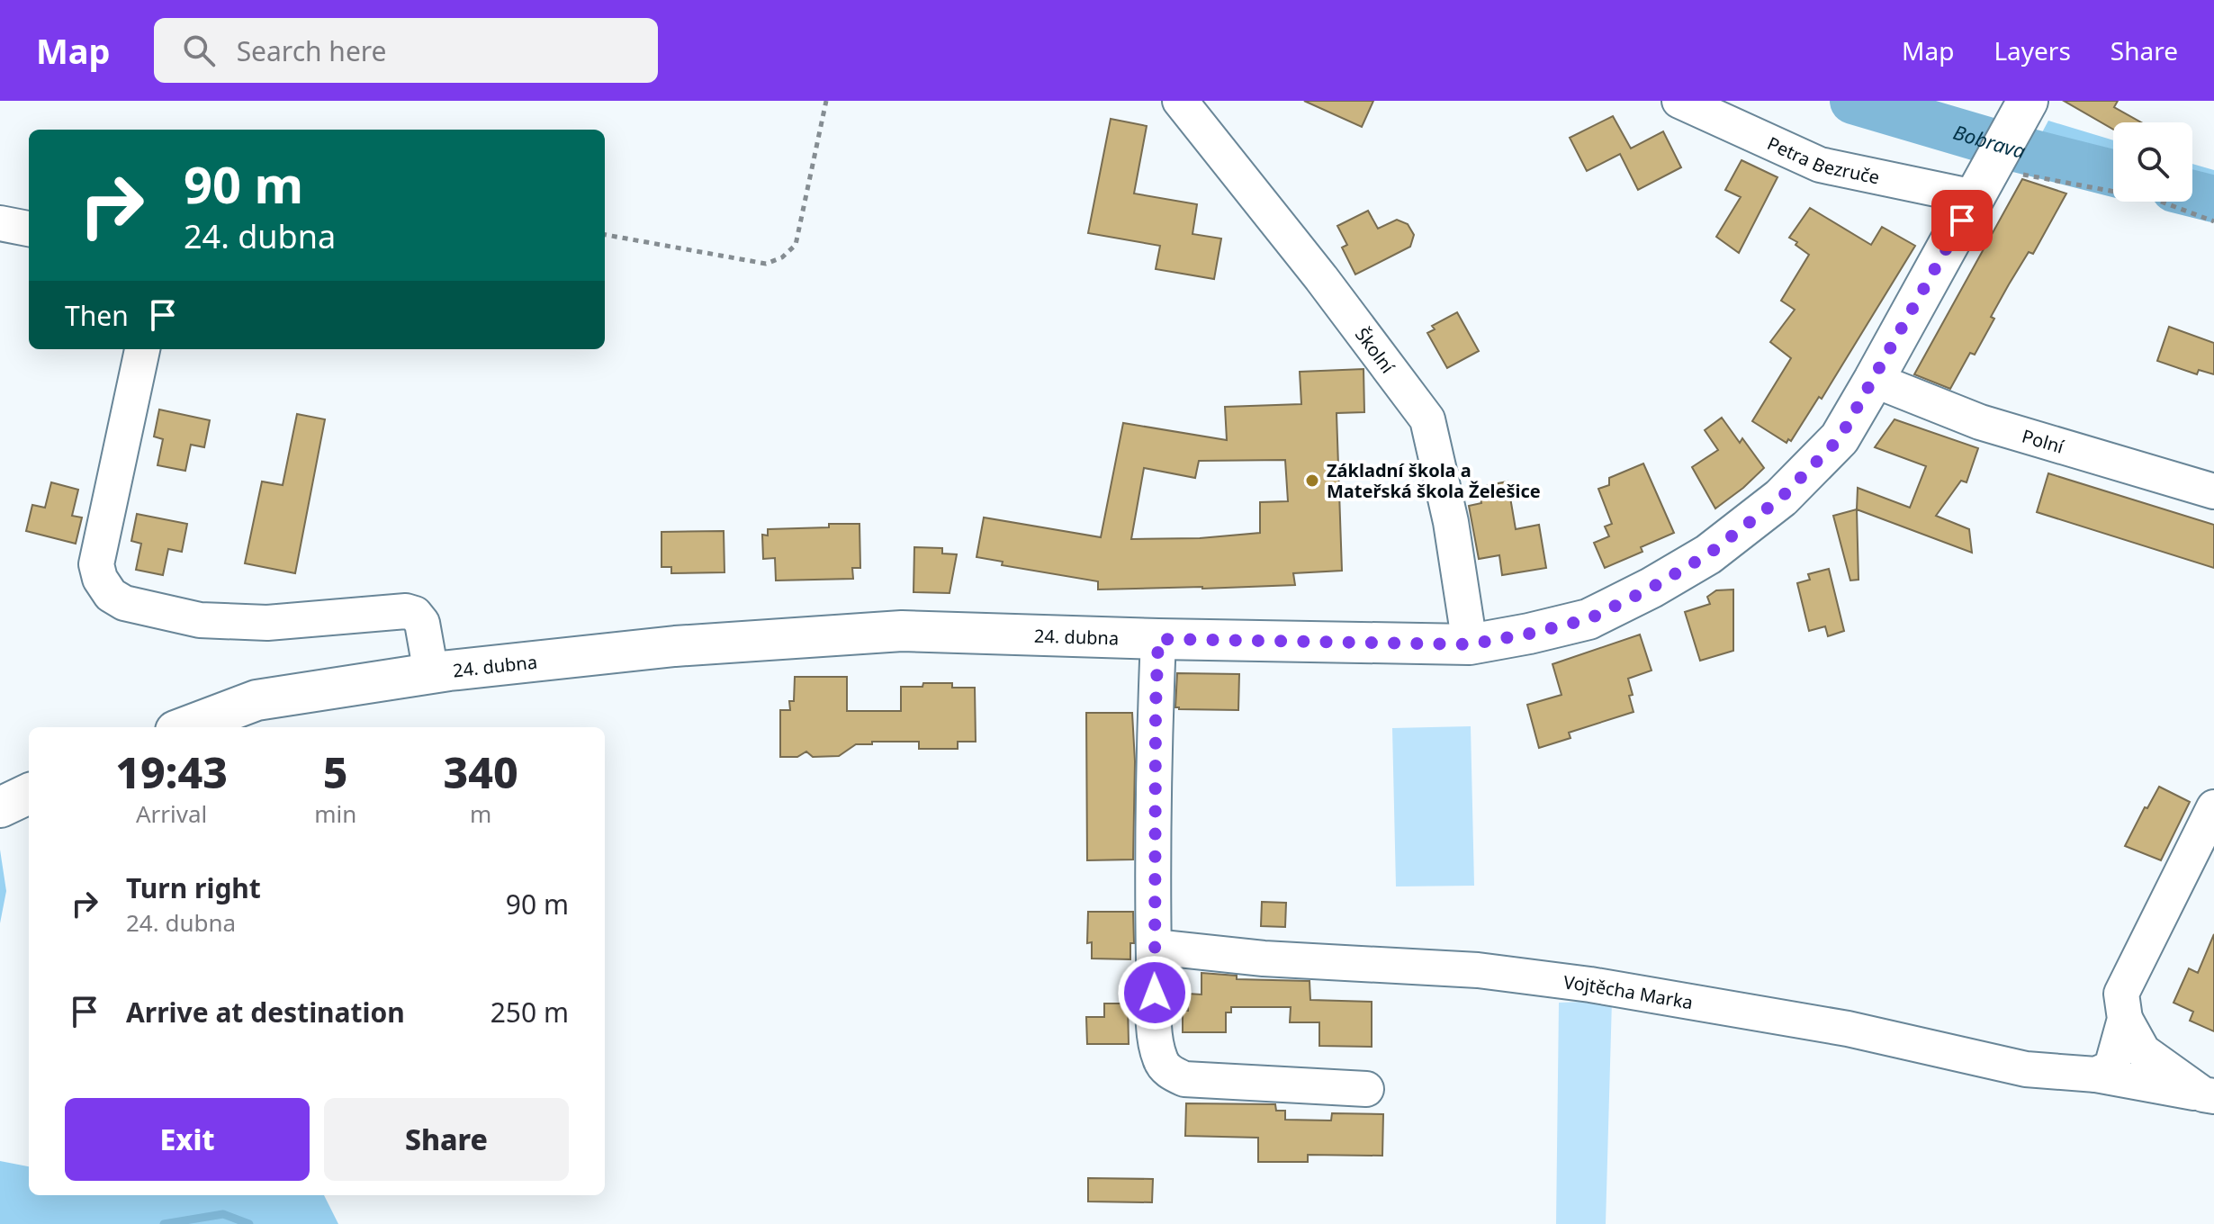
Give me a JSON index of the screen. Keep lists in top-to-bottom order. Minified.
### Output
{"streets":{"main road":["24. dubna"],"street":["Petra Bezruče","Školní","Polní","Vojtěcha Marka"]},"crossings":[["Petra Bezruče","24. dubna"],["Školní","24. dubna"],["Polní","24. dubna"]],"water":["Bobrava"],"places":["Základní škola a Mateřská škola Želešice"],"page":{"header":"Map","search":"Search here","nav":["Map","Layers","Share"],"turn":["90 m","24. dubna"],"then":"Then","eta":["19:43","Arrival","5","min","340","m"],"list":[{"name":"Turn right","note":"24. dubna","value":"90 m"},{"name":"Arrive at destination","value":"250 m"}],"buttons":["Exit","Share"]}}
